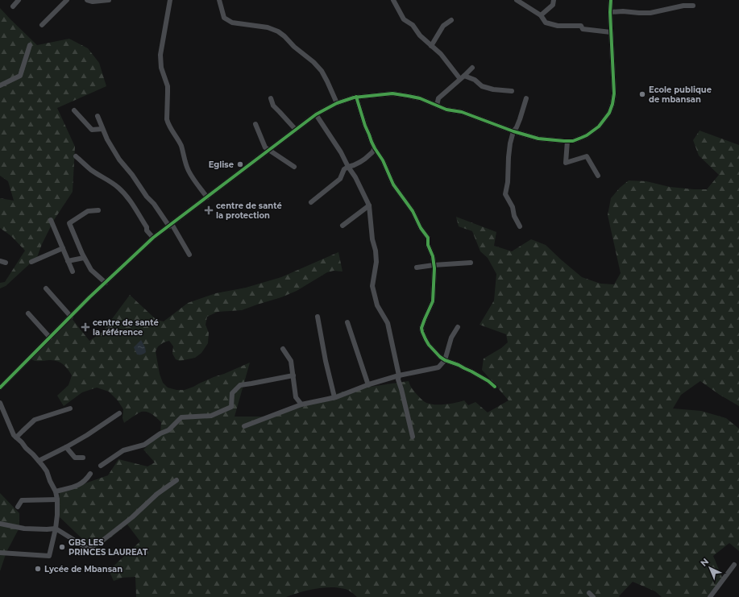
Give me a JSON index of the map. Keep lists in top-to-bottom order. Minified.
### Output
{"places":{"other":["Ecole publique de mbansan","Eglise","GBS LES PRINCES LAUREAT","Lycée de Mbansan"],"health":["centre de santé la protection","centre de santé la référence"]},"north":"top left"}
